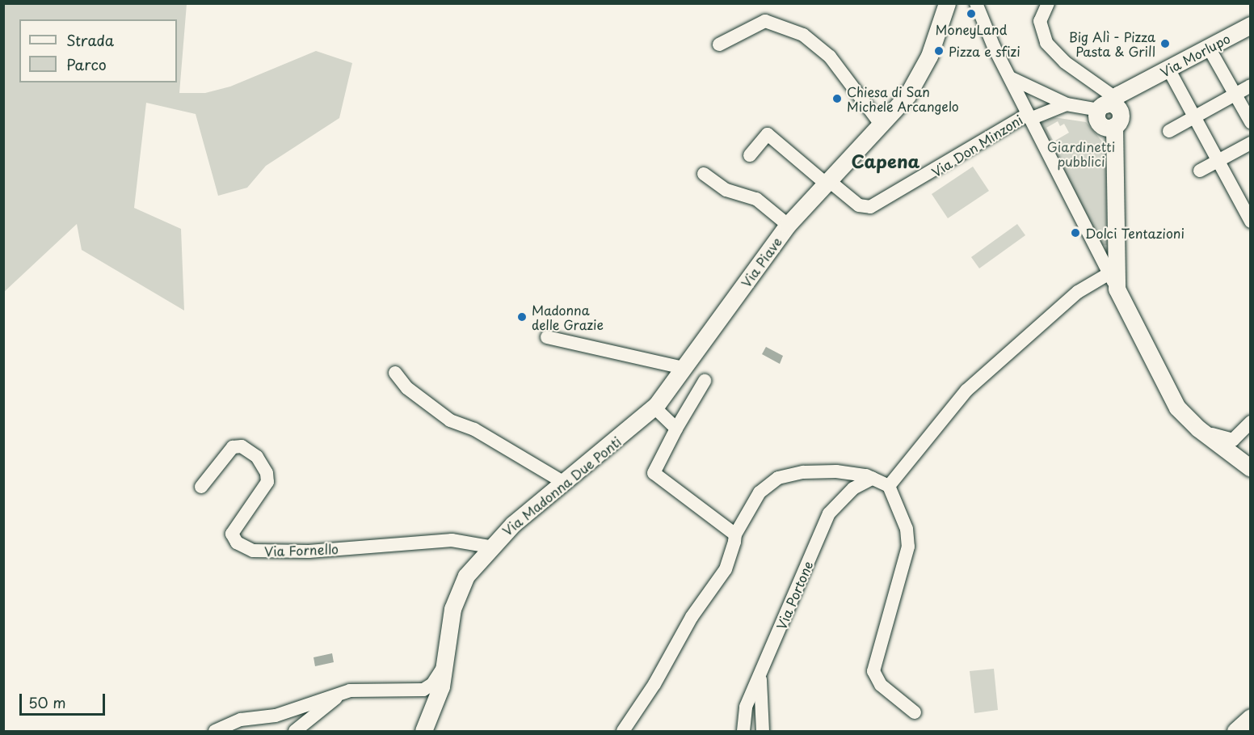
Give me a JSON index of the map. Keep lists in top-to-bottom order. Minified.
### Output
{"streets":{"main road":["Via Morlupo","Via Piave","Via Madonna Due Ponti"],"street":["Via Don Minzoni","Via Fornello","Via Portone"]},"crossings":[["Via Don Minzoni","Via Piave"],["Via Piave","Via Madonna Due Ponti"],["Via Madonna Due Ponti","Via Fornello"]],"districts":["Capena"],"parks":["Giardinetti pubblici"],"places":["MoneyLand","Big Alì - Pizza Pasta & Grill","Pizza e sfizi","Chiesa di San Michele Arcangelo","Dolci Tentazioni","Madonna delle Grazie"],"legend":["Strada","Parco"],"scale_bar":"50 m"}
